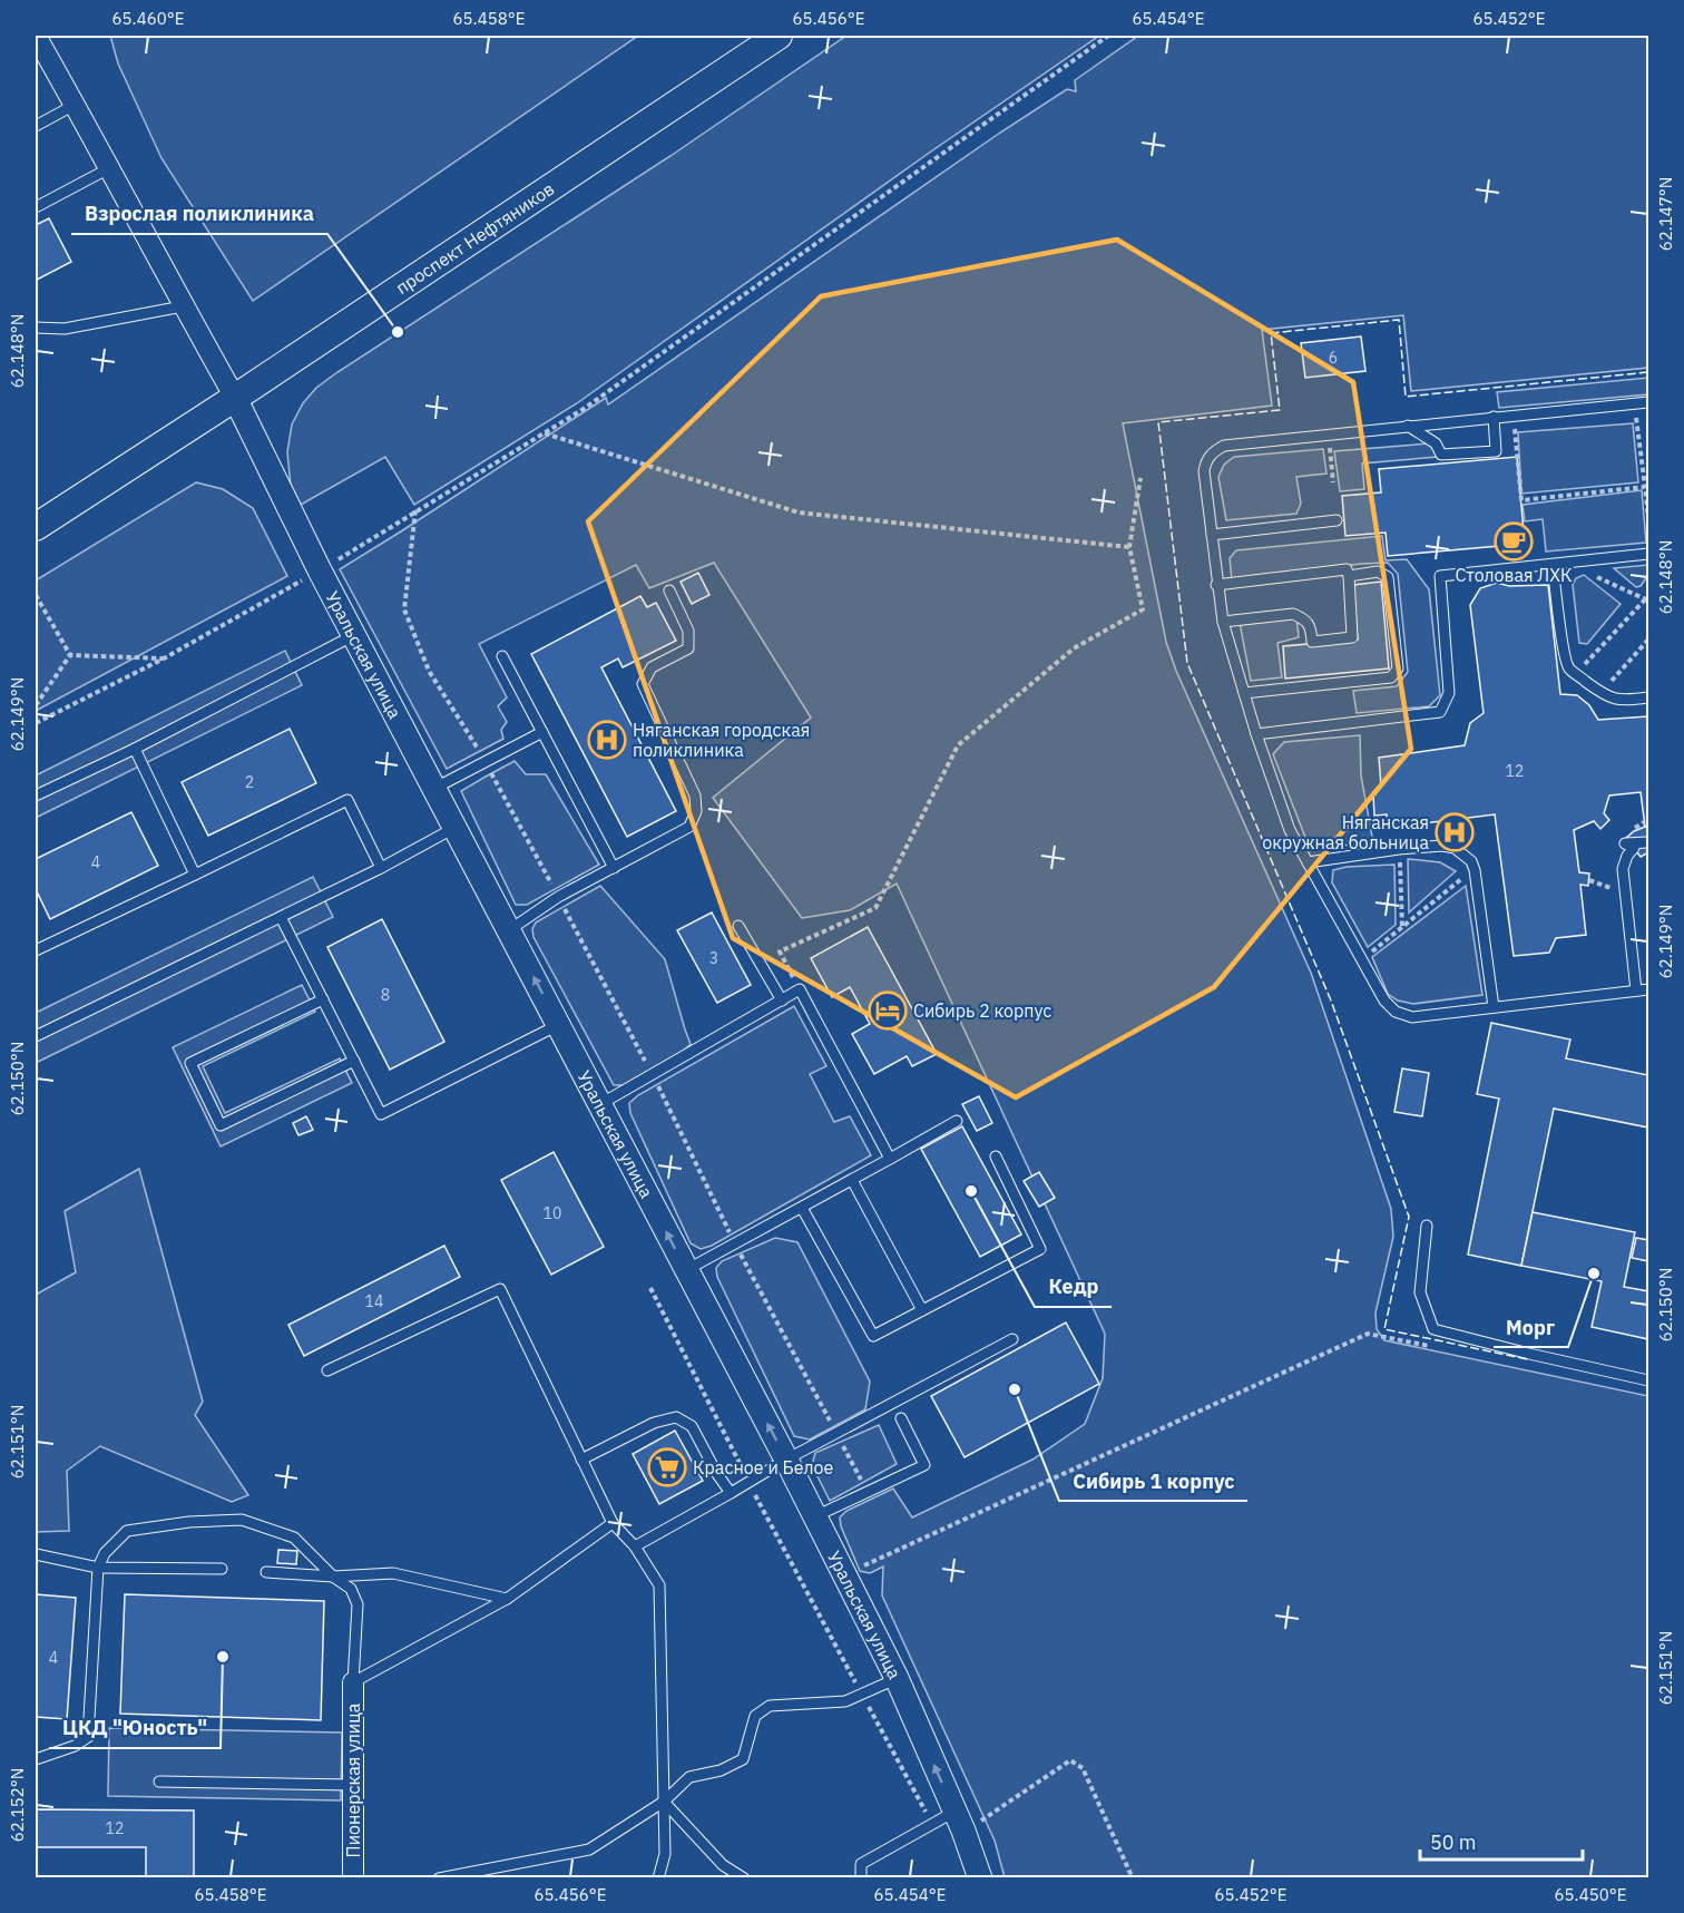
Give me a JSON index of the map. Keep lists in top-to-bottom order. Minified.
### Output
{"streets":{"main road":["проспект Нефтяников"],"street":["Уральская улица","Пионерская улица"]},"crossings":[["проспект Нефтяников","Уральская улица"]],"one_way":["Уральская улица"],"places":{"other":["Взрослая поликлиника","Кедр","Морг","Сибирь 1 корпус","ЦКД \"Юность\""],"cafe":["Столовая ЛХК"],"hospital":["Няганская городская поликлиника","Няганская окружная больница"],"hotel":["Сибирь 2 корпус"],"supermarket":["Красное и Белое"]},"house_numbers":["6","12","2","4","3","8","10","14","4","12"],"scale_bar":"50 m","coordinates":["65.460°E","65.458°E","65.456°E","65.454°E","65.452°E","62.147°N","62.148°N","62.149°N","62.150°N","62.151°N","62.152°N","65.450°E"]}
